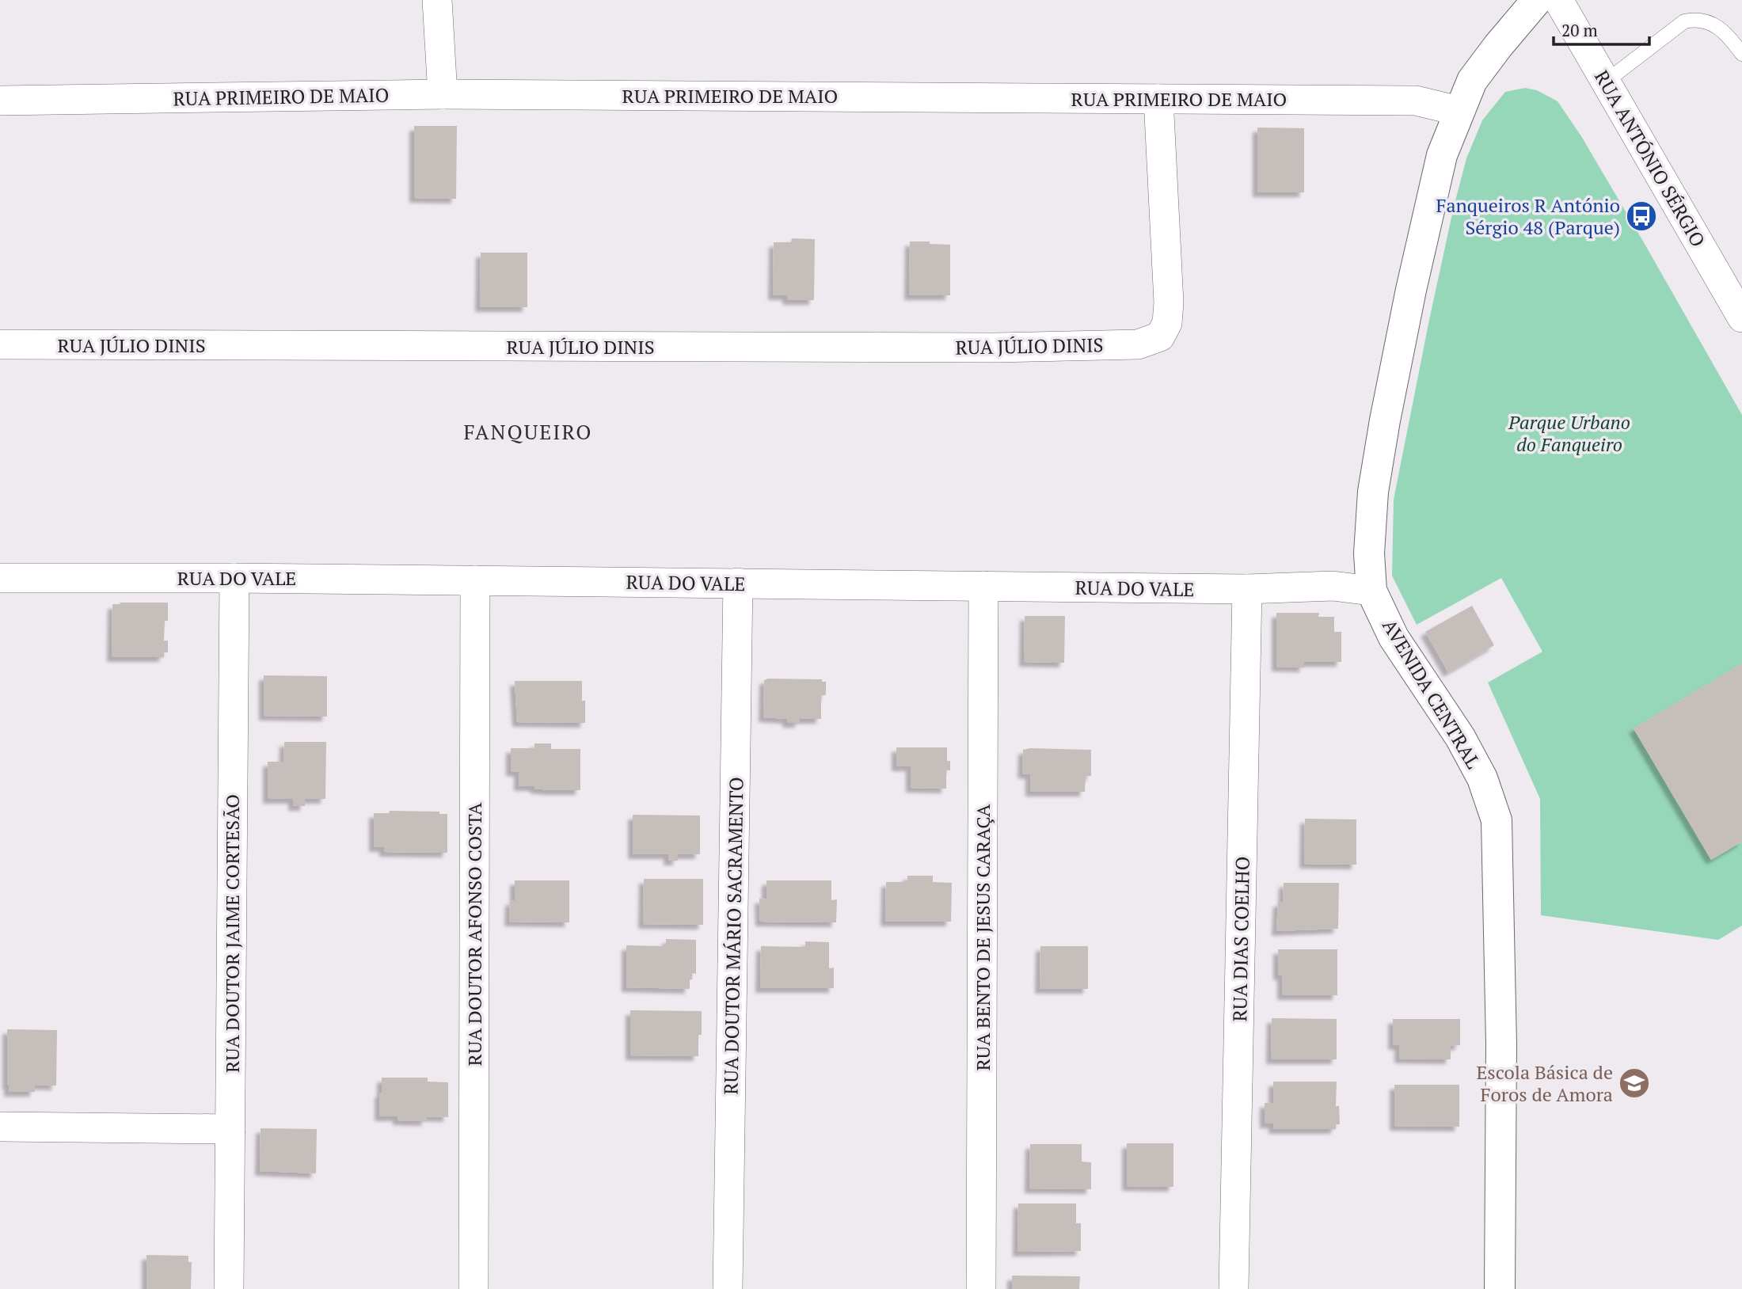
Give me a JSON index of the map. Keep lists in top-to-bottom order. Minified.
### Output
{"streets":{"street":["RUA PRIMEIRO DE MAIO","RUA ANTÓNIO SÉRGIO","RUA JÚLIO DINIS","RUA DO VALE","AVENIDA CENTRAL","RUA DOUTOR JAIME CORTESÃO","RUA DOUTOR AFONSO COSTA","RUA DOUTOR MÁRIO SACRAMENTO","RUA BENTO DE JESUS CARAÇA","RUA DIAS COELHO"]},"crossings":[["RUA PRIMEIRO DE MAIO","RUA JÚLIO DINIS"],["RUA PRIMEIRO DE MAIO","AVENIDA CENTRAL"],["RUA DO VALE","AVENIDA CENTRAL"],["RUA DO VALE","RUA DOUTOR JAIME CORTESÃO"],["RUA DO VALE","RUA DOUTOR AFONSO COSTA"],["RUA DO VALE","RUA DOUTOR MÁRIO SACRAMENTO"],["RUA DO VALE","RUA BENTO DE JESUS CARAÇA"],["RUA DO VALE","RUA DIAS COELHO"]],"districts":["FANQUEIRO"],"parks":["Parque Urbano do Fanqueiro"],"places":{"bus stop":["Fanqueiros R António Sérgio 48 (Parque)"],"school or university":["Escola Básica de Foros de Amora"]},"scale_bar":"20 m"}
